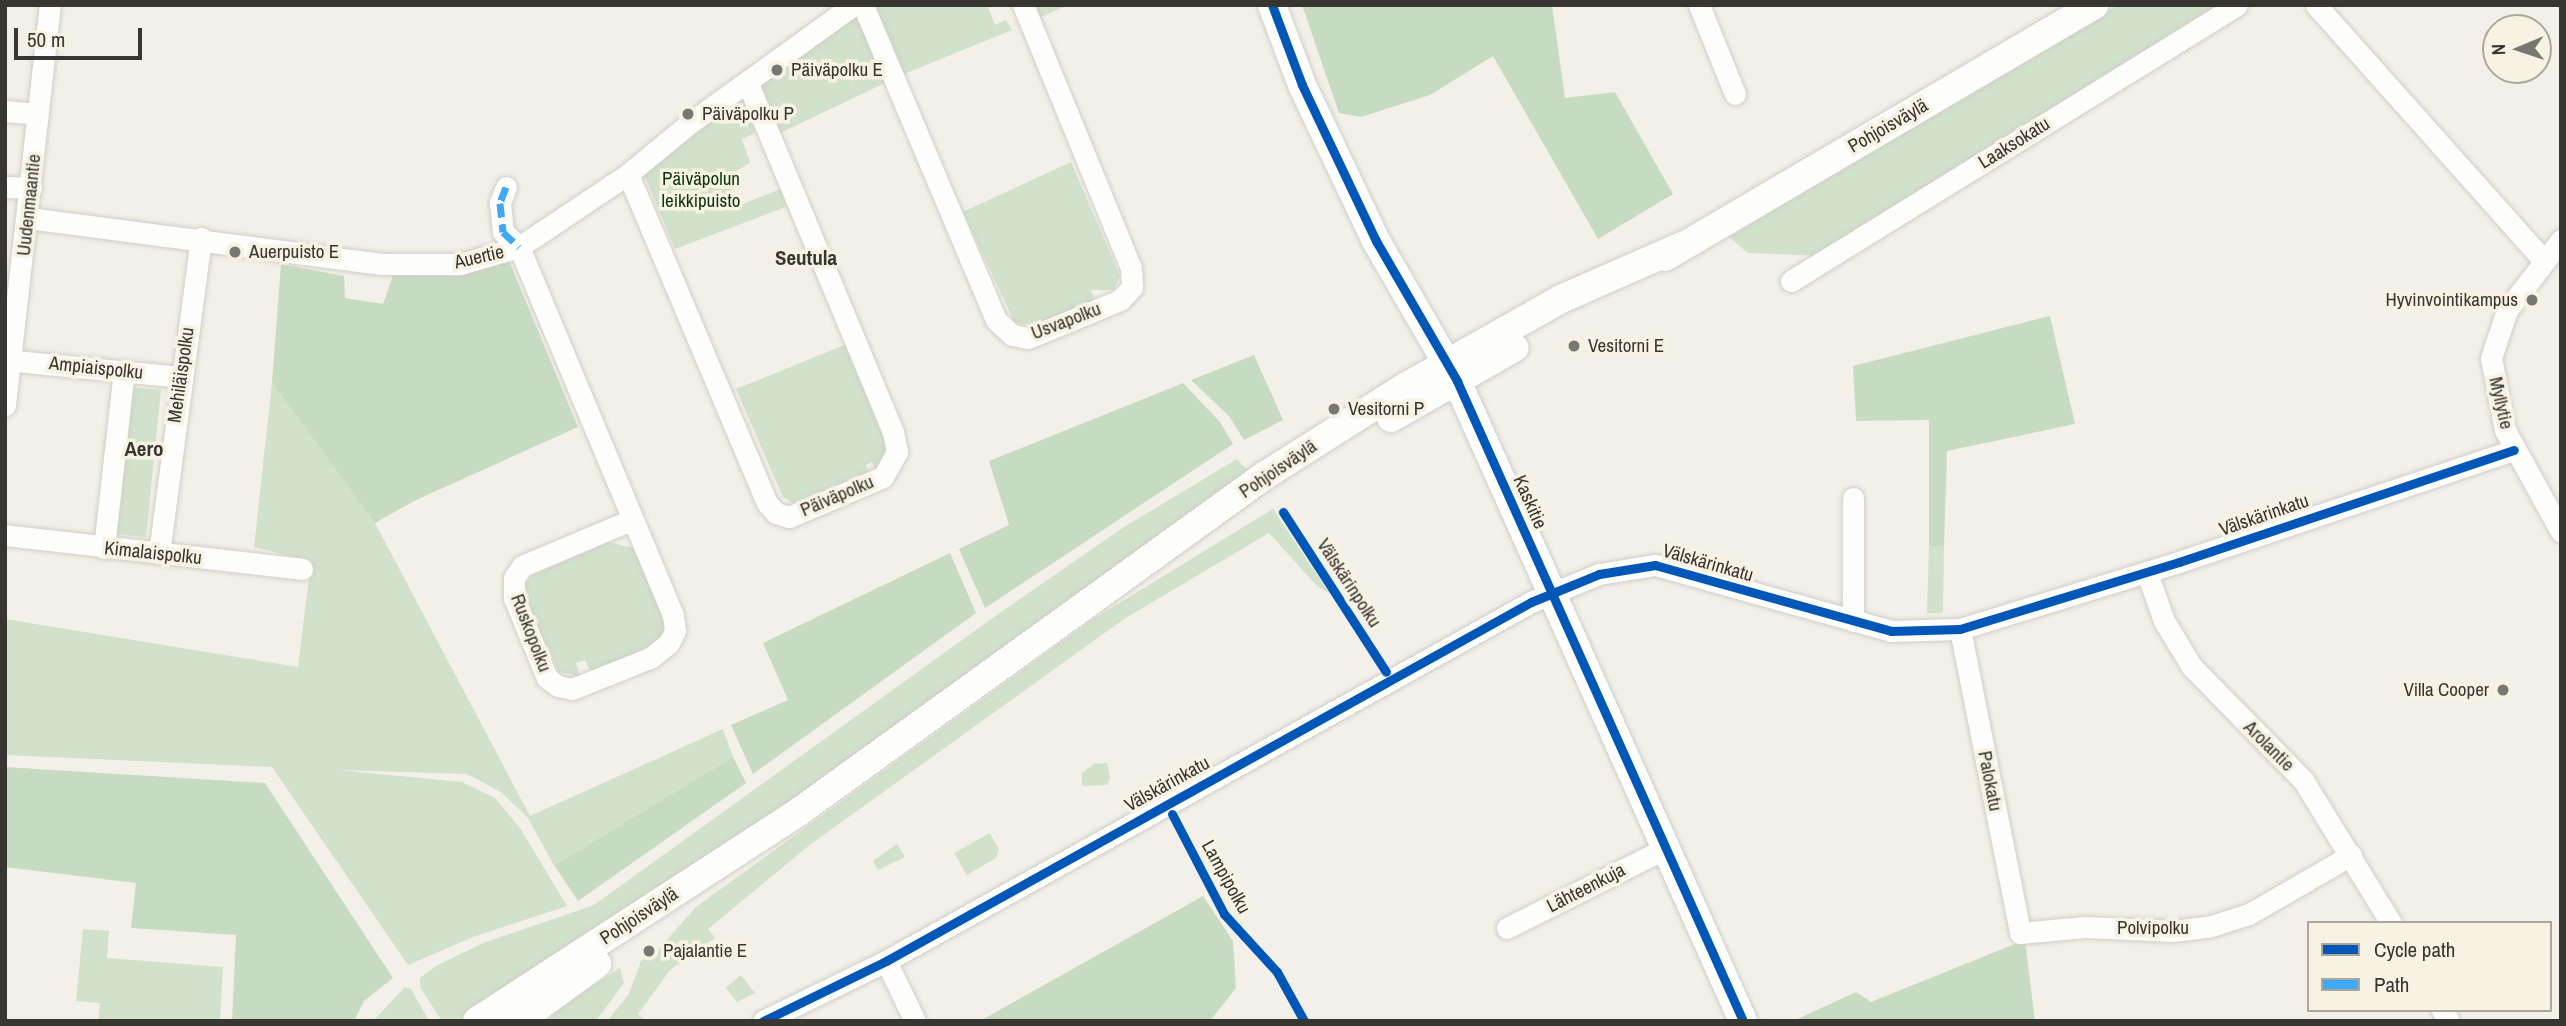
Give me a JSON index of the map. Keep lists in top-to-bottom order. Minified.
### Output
{"streets":{"main road":["Pohjoisväylä","Kaskitie"],"street":["Laaksokatu","Uudenmaantie","Auertie","Usvapolku","Ampiaispolku","Mehiläispolku","Myllytie","Päiväpolku","Välskärinkatu","Kimalaispolku","Ruskopolku","Arolantie","Palokatu","Lähteenkuja","Polvipolku"],"cycle path":["Välskärinpolku","Lampipolku"]},"crossings":[["Pohjoisväylä","Kaskitie"],["Uudenmaantie","Auertie"],["Uudenmaantie","Ampiaispolku"],["Auertie","Mehiläispolku"],["Auertie","Päiväpolku"],["Auertie","Ruskopolku"],["Ampiaispolku","Mehiläispolku"],["Mehiläispolku","Kimalaispolku"],["Myllytie","Välskärinkatu"],["Kaskitie","Välskärinkatu"],["Kaskitie","Lähteenkuja"],["Välskärinkatu","Arolantie"],["Välskärinkatu","Palokatu"],["Arolantie","Polvipolku"],["Palokatu","Polvipolku"]],"districts":["Seutula","Aero"],"parks":["Päiväpolun leikkipuisto"],"places":["Päiväpolku E","Päiväpolku P","Auerpuisto E","Hyvinvointikampus","Vesitorni E","Vesitorni P","Villa Cooper","Pajalantie E"],"legend":["Cycle path","Path"],"scale_bar":"50 m","north":"left"}
